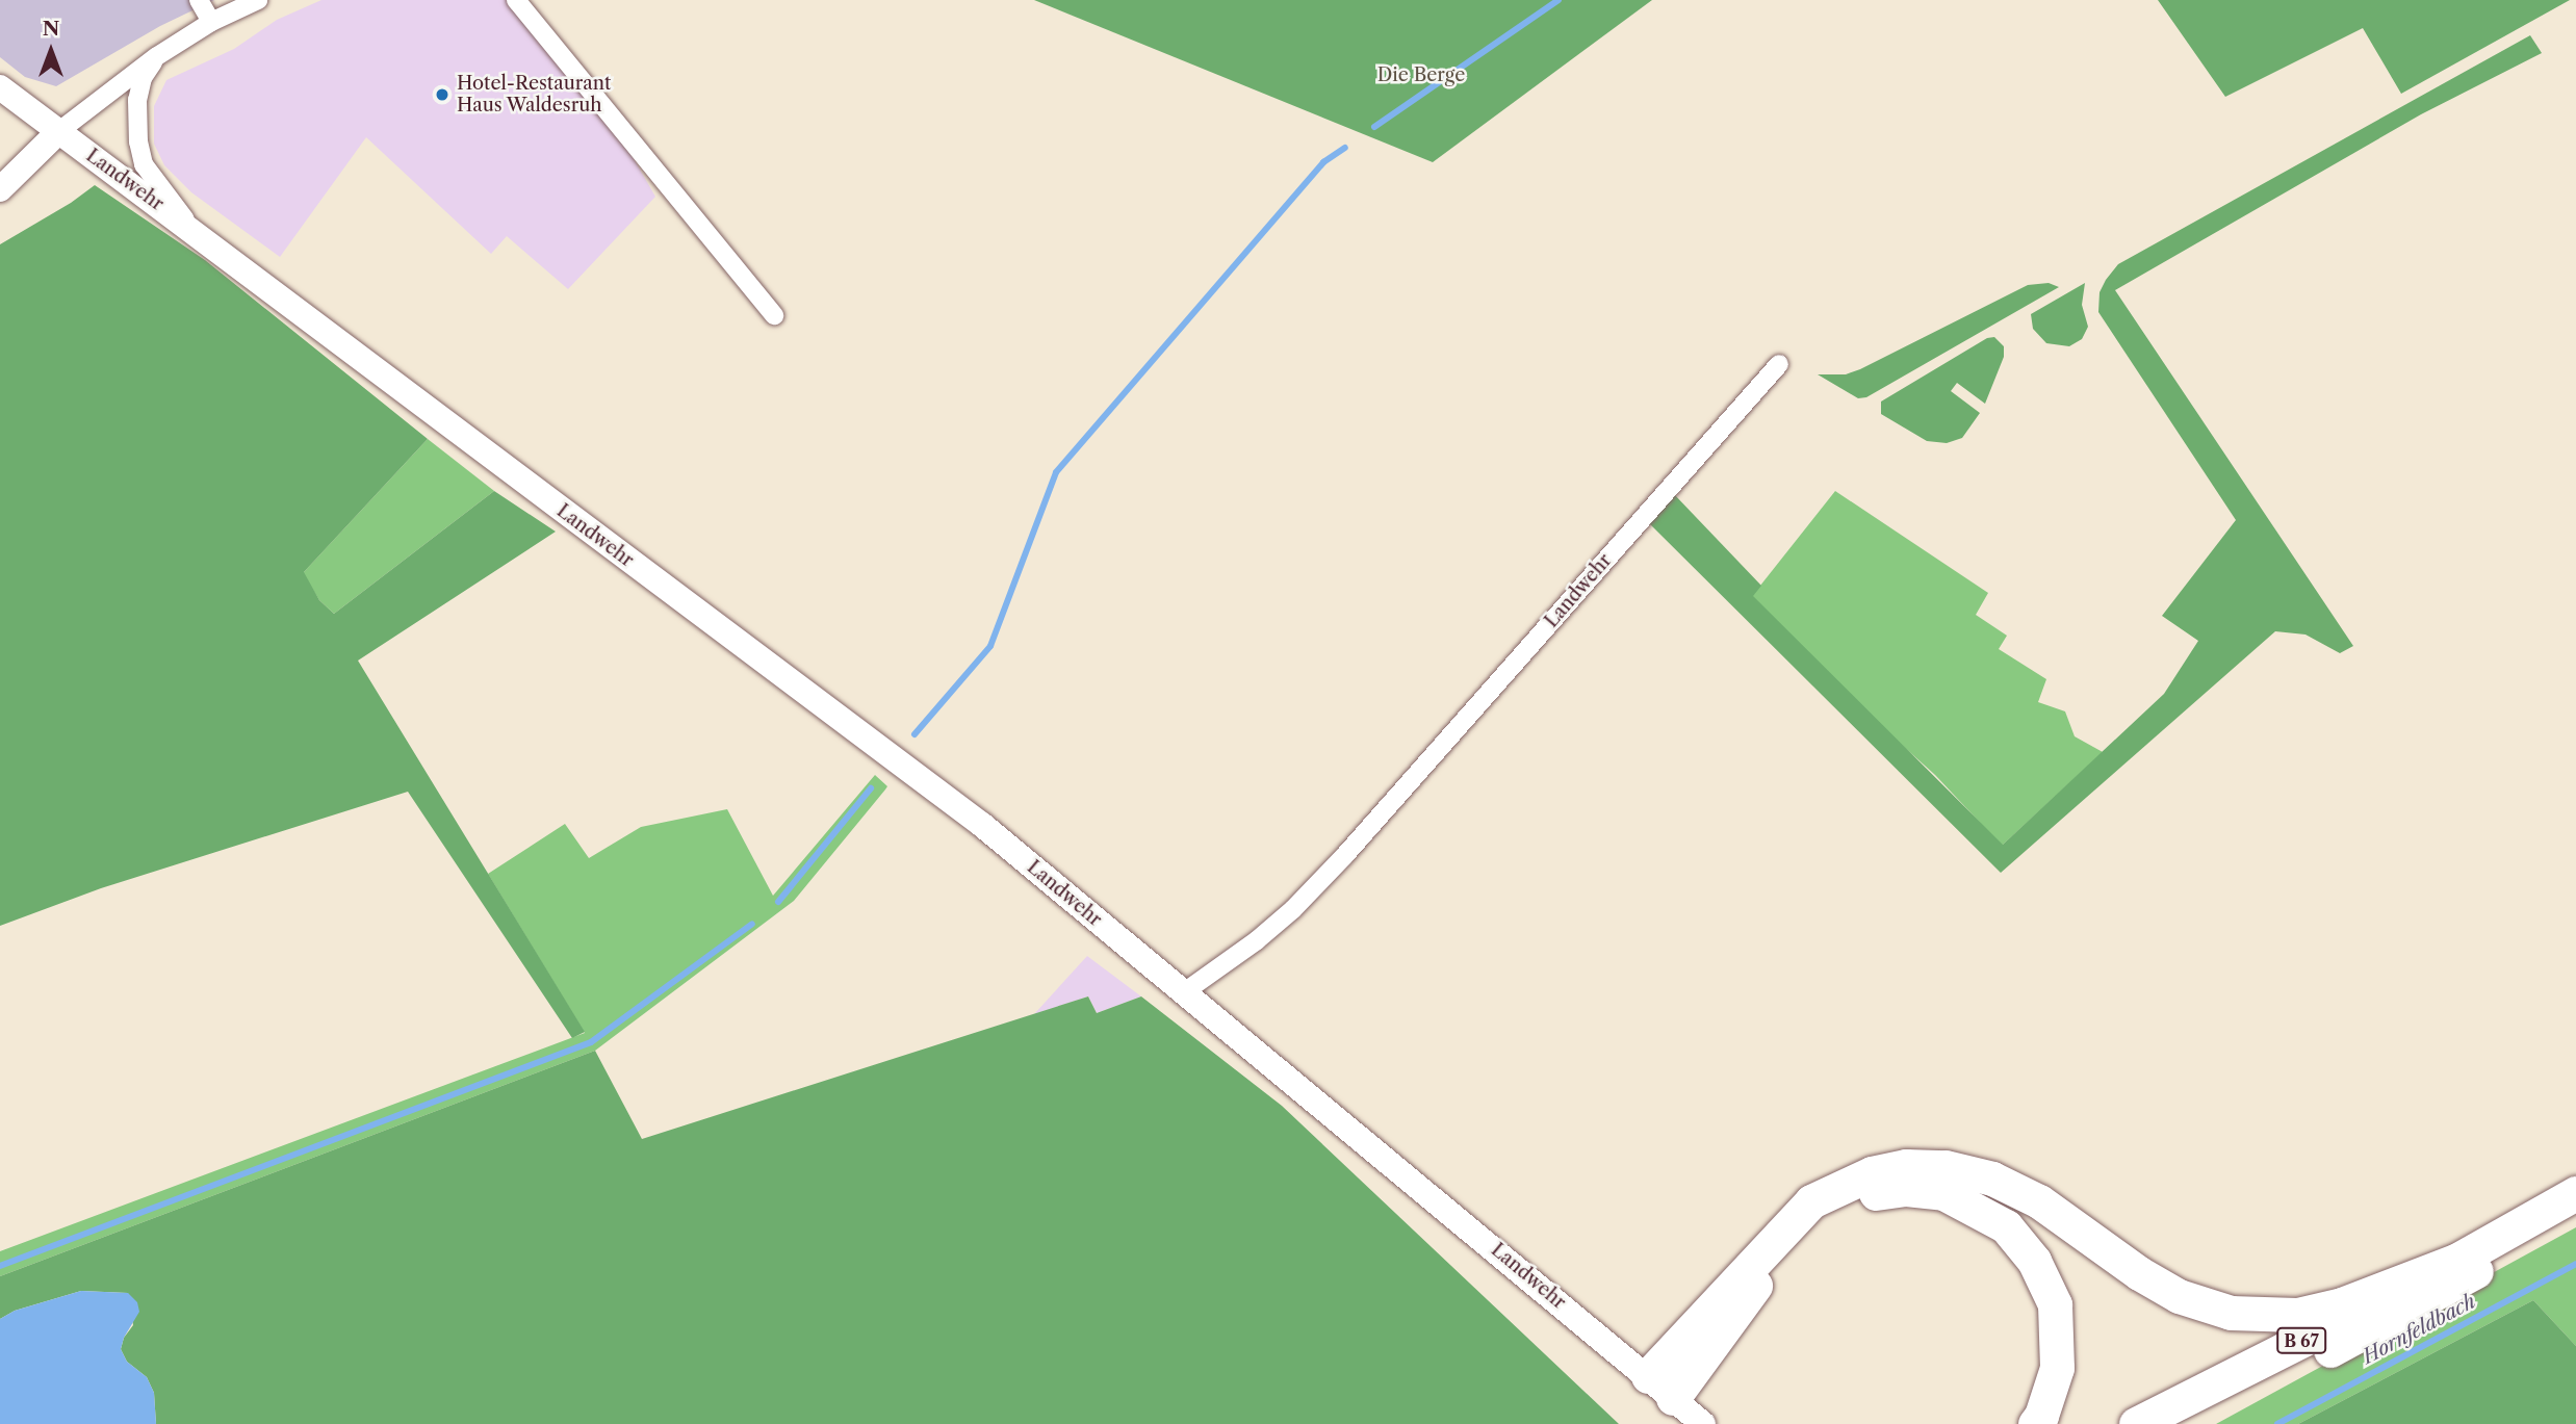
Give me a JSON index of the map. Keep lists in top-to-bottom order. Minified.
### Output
{"streets":{"highway":["B 67"],"main road":["Landwehr"]},"water":["Hornfeldbach"],"parks":["Die Berge"],"places":["Hotel-Restaurant Haus Waldesruh"],"north":"top"}
